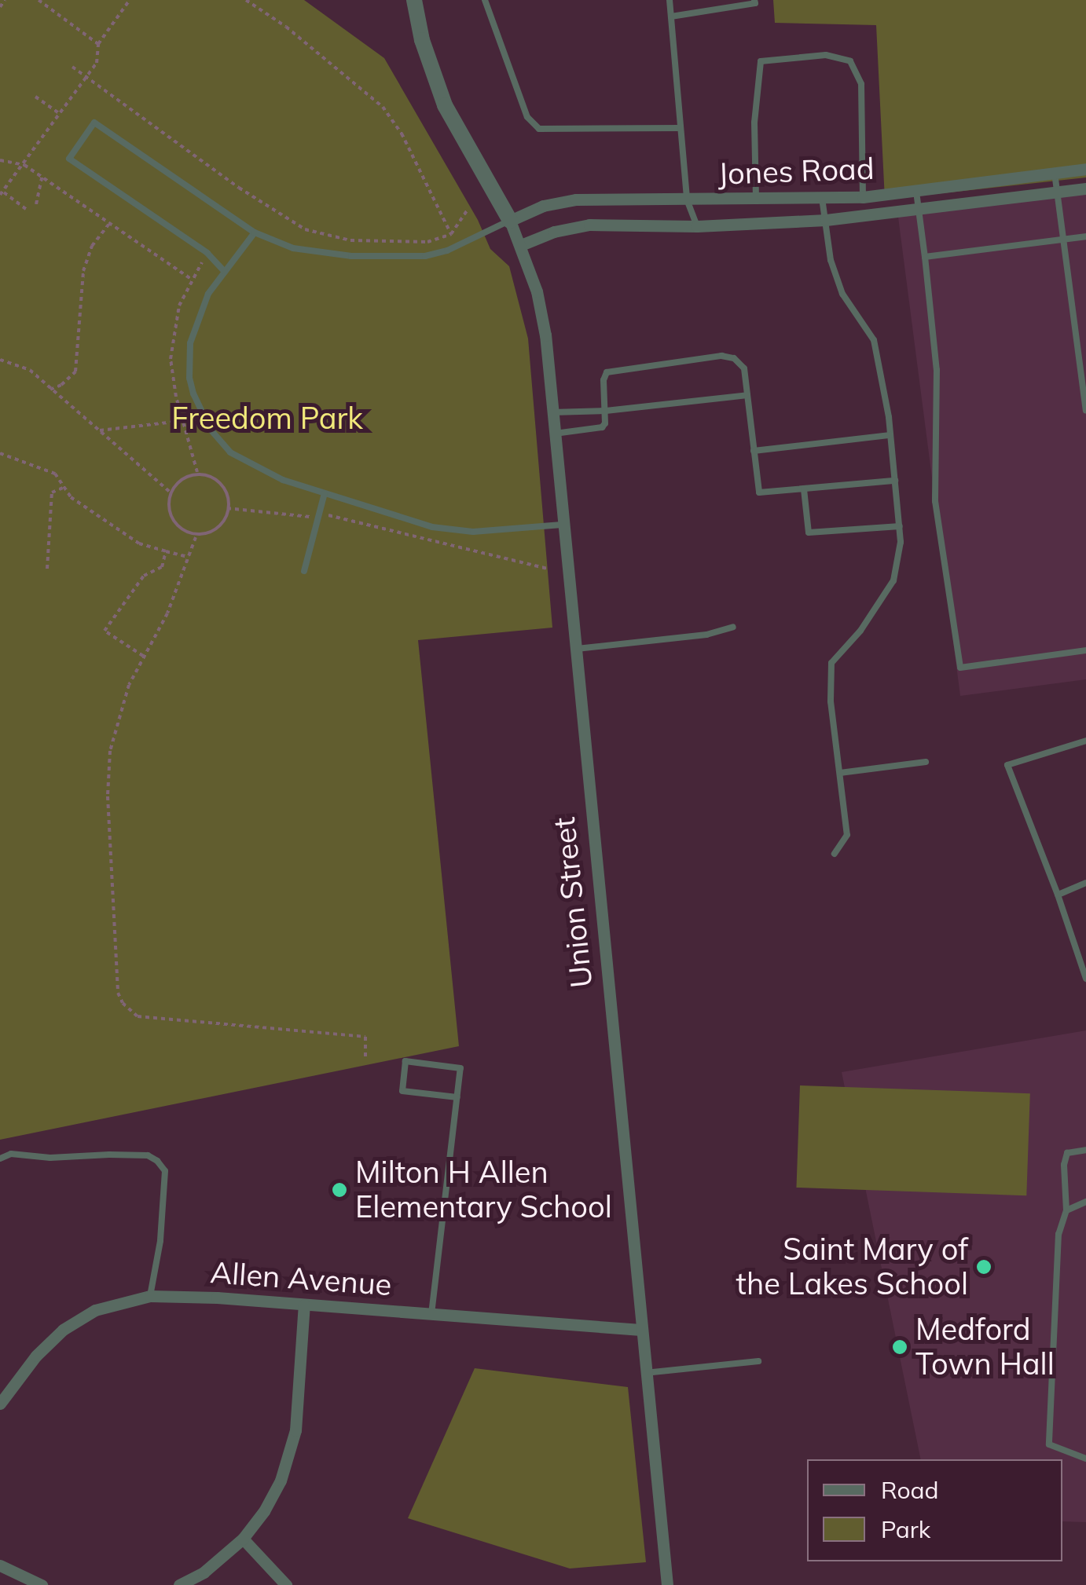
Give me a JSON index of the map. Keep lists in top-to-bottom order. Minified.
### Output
{"streets":{"street":["Jones Road","Union Street","Allen Avenue"]},"crossings":[["Jones Road","Union Street"],["Union Street","Allen Avenue"]],"parks":["Freedom Park"],"places":["Milton H Allen Elementary School","Saint Mary of the Lakes School","Medford Town Hall"],"legend":["Road","Park"]}
